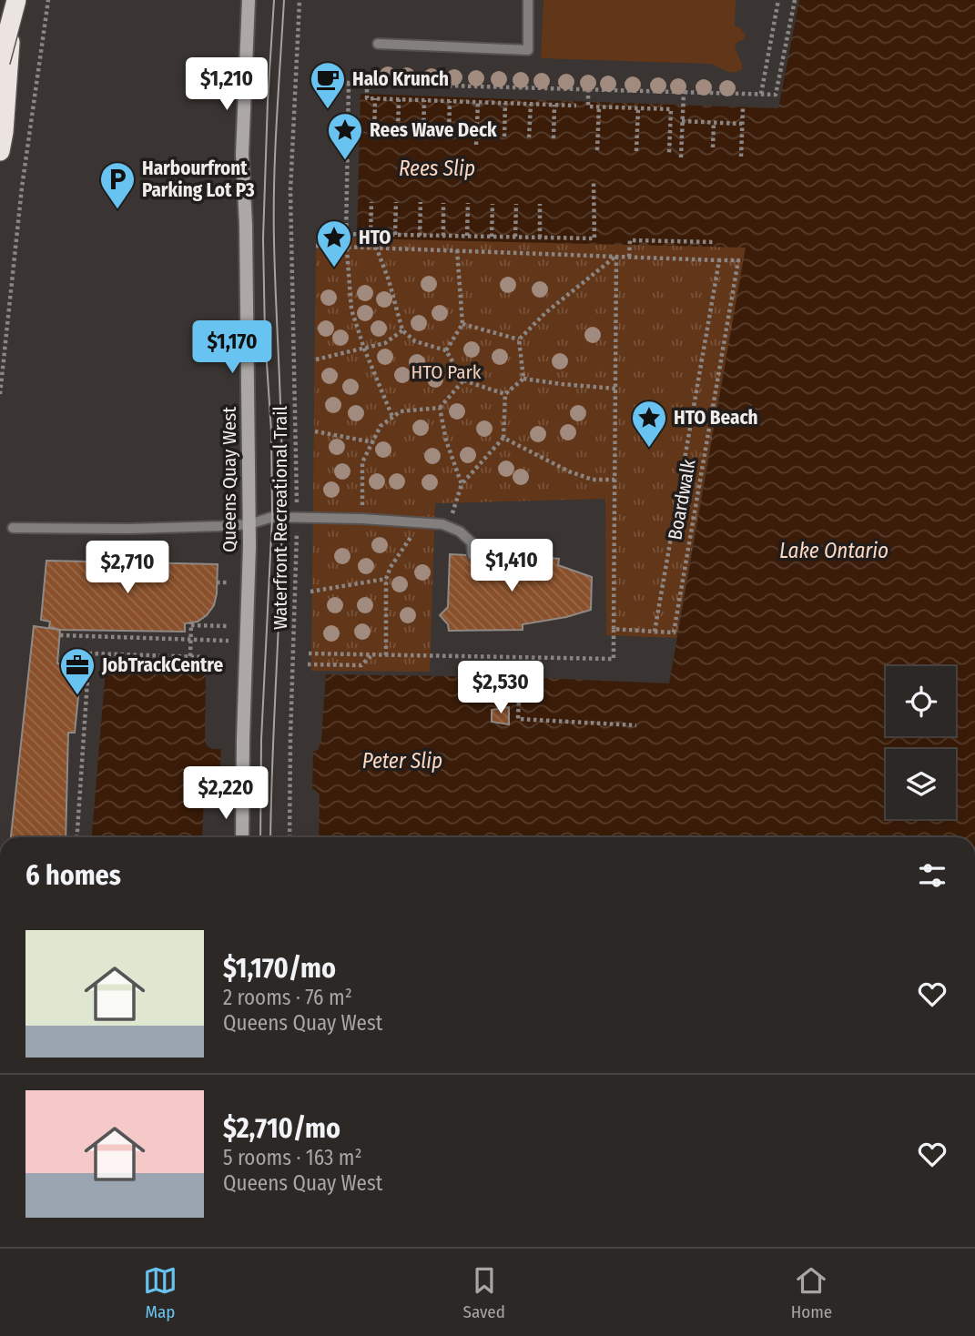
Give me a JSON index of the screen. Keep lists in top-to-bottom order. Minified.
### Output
{"streets":{"main road":["Queens Quay West"],"path":["Boardwalk","Waterfront Recreational Trail"]},"water":["Rees Slip","Lake Ontario","Peter Slip"],"parks":["HTO Park"],"places":{"cafe":["Halo Krunch"],"place":["Rees Wave Deck","HTO","HTO Beach"],"parking":["Harbourfront Parking Lot P3"],"office":["JobTrackCentre"]},"page":{"price":["$1,210","$1,170","$1,410","$2,710","$2,530","$2,220"],"heading":"6 homes","list":[{"name":"$1,170/mo","note":"2 rooms · 76 m² · Queens Quay West"},{"name":"$2,710/mo","note":"5 rooms · 163 m² · Queens Quay West"}],"tabs":["Map","Saved","Home"]}}
